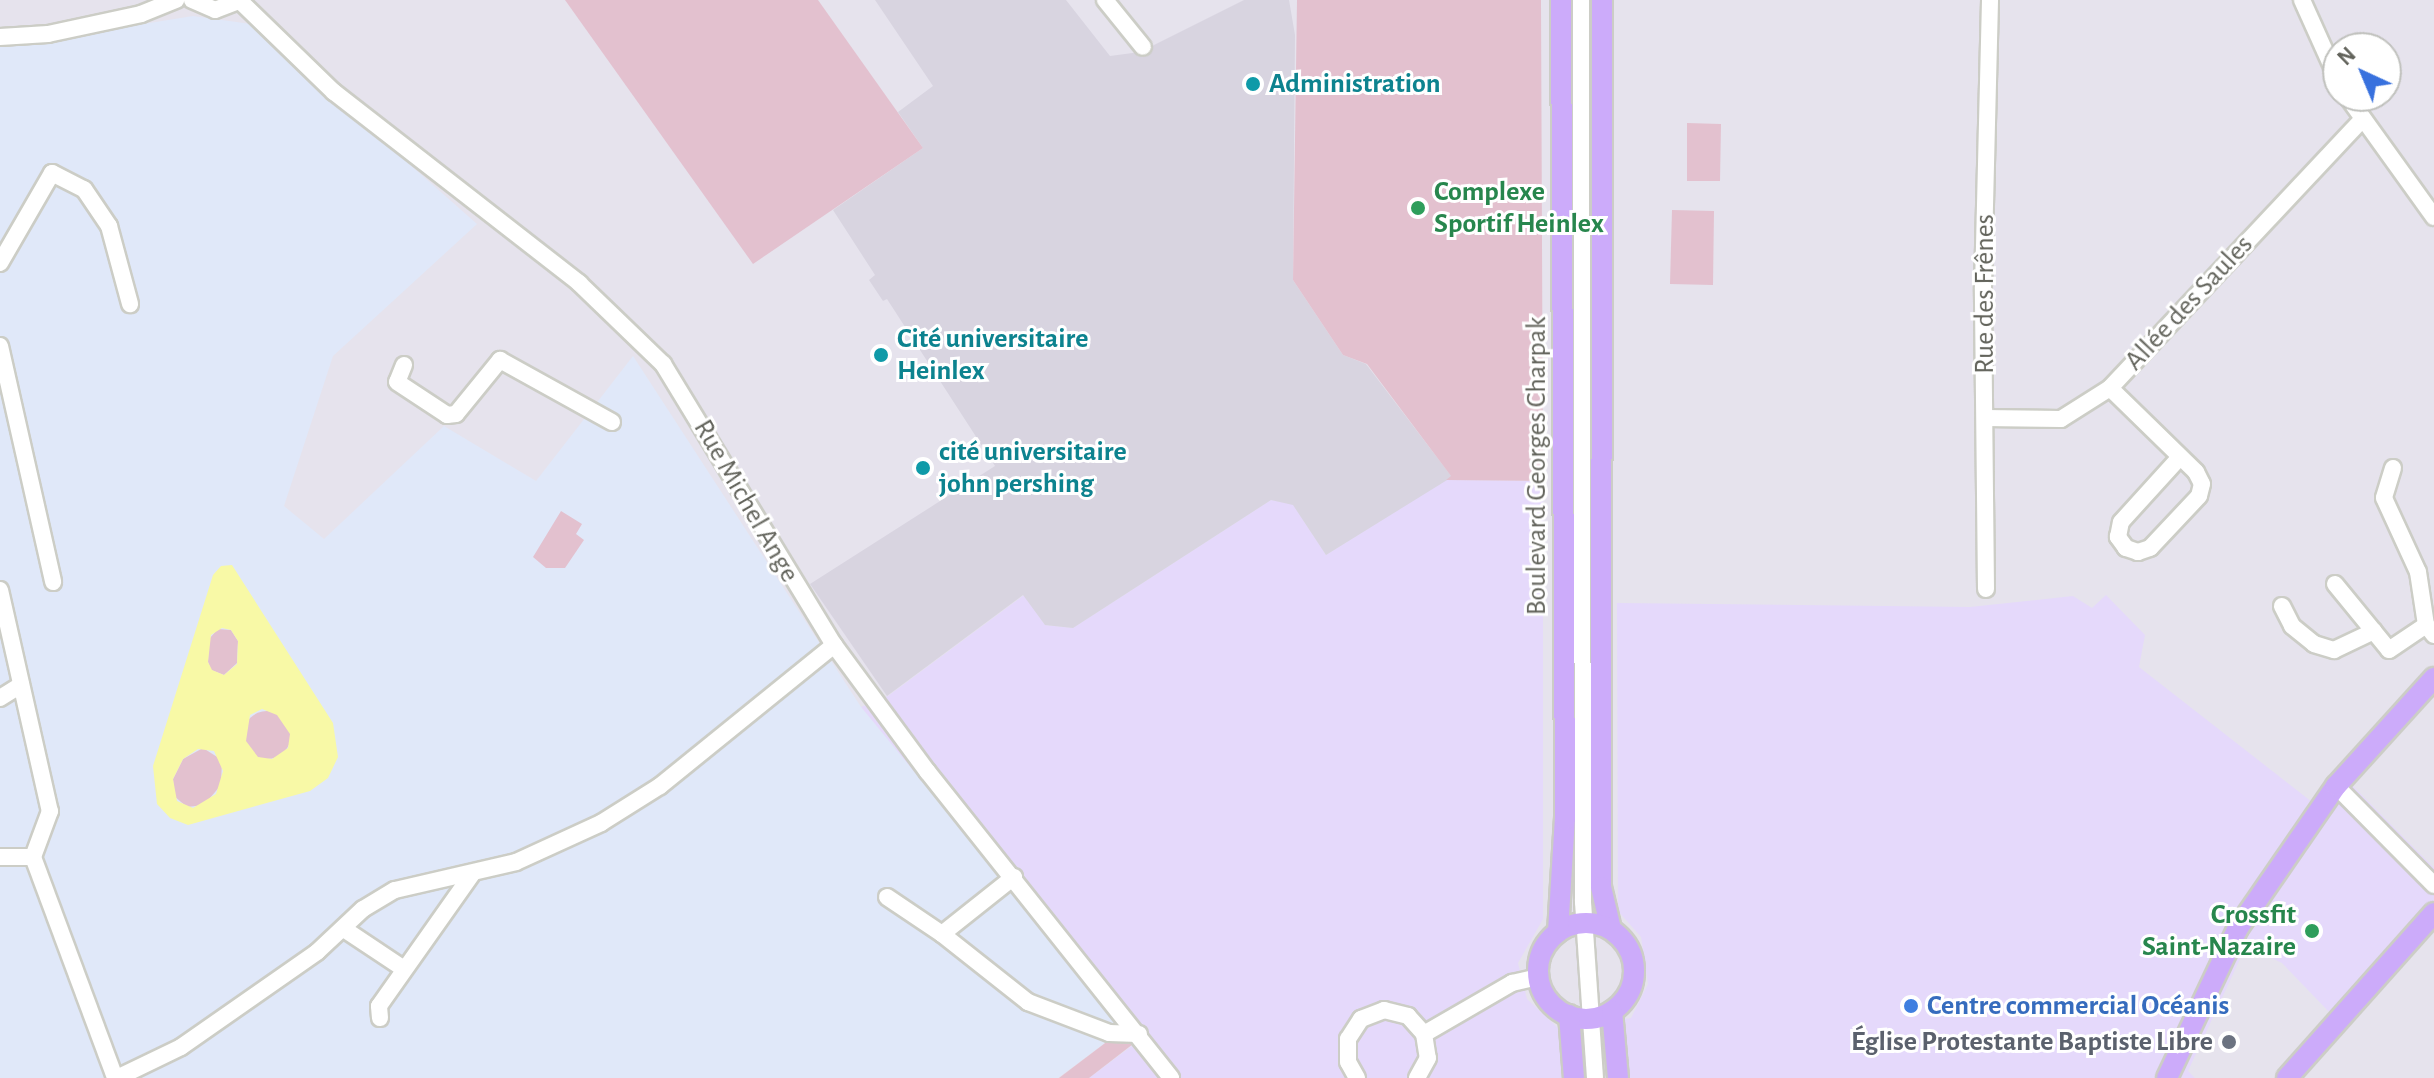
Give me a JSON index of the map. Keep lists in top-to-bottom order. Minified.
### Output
{"streets":{"main road":["Boulevard Georges Charpak"],"street":["Rue des Frênes","Allée des Saules","Rue Michel Ange"]},"crossings":[["Rue des Frênes","Allée des Saules"]],"places":["Administration","Complexe Sportif Heinlex","Cité universitaire Heinlex","cité universitaire john pershing","Crossfit Saint-Nazaire","Centre commercial Océanis","Église Protestante Baptiste Libre"],"north":"top left"}
